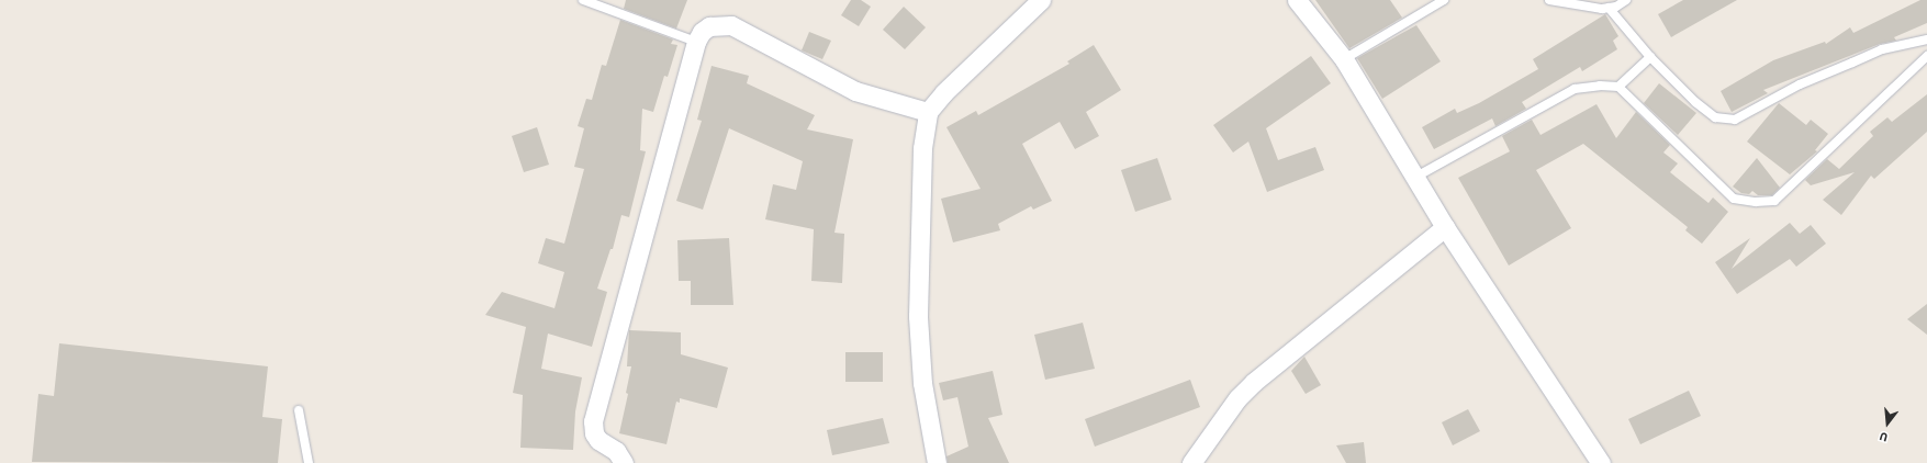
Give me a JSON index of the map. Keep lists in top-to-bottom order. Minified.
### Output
{"north":"bottom"}
